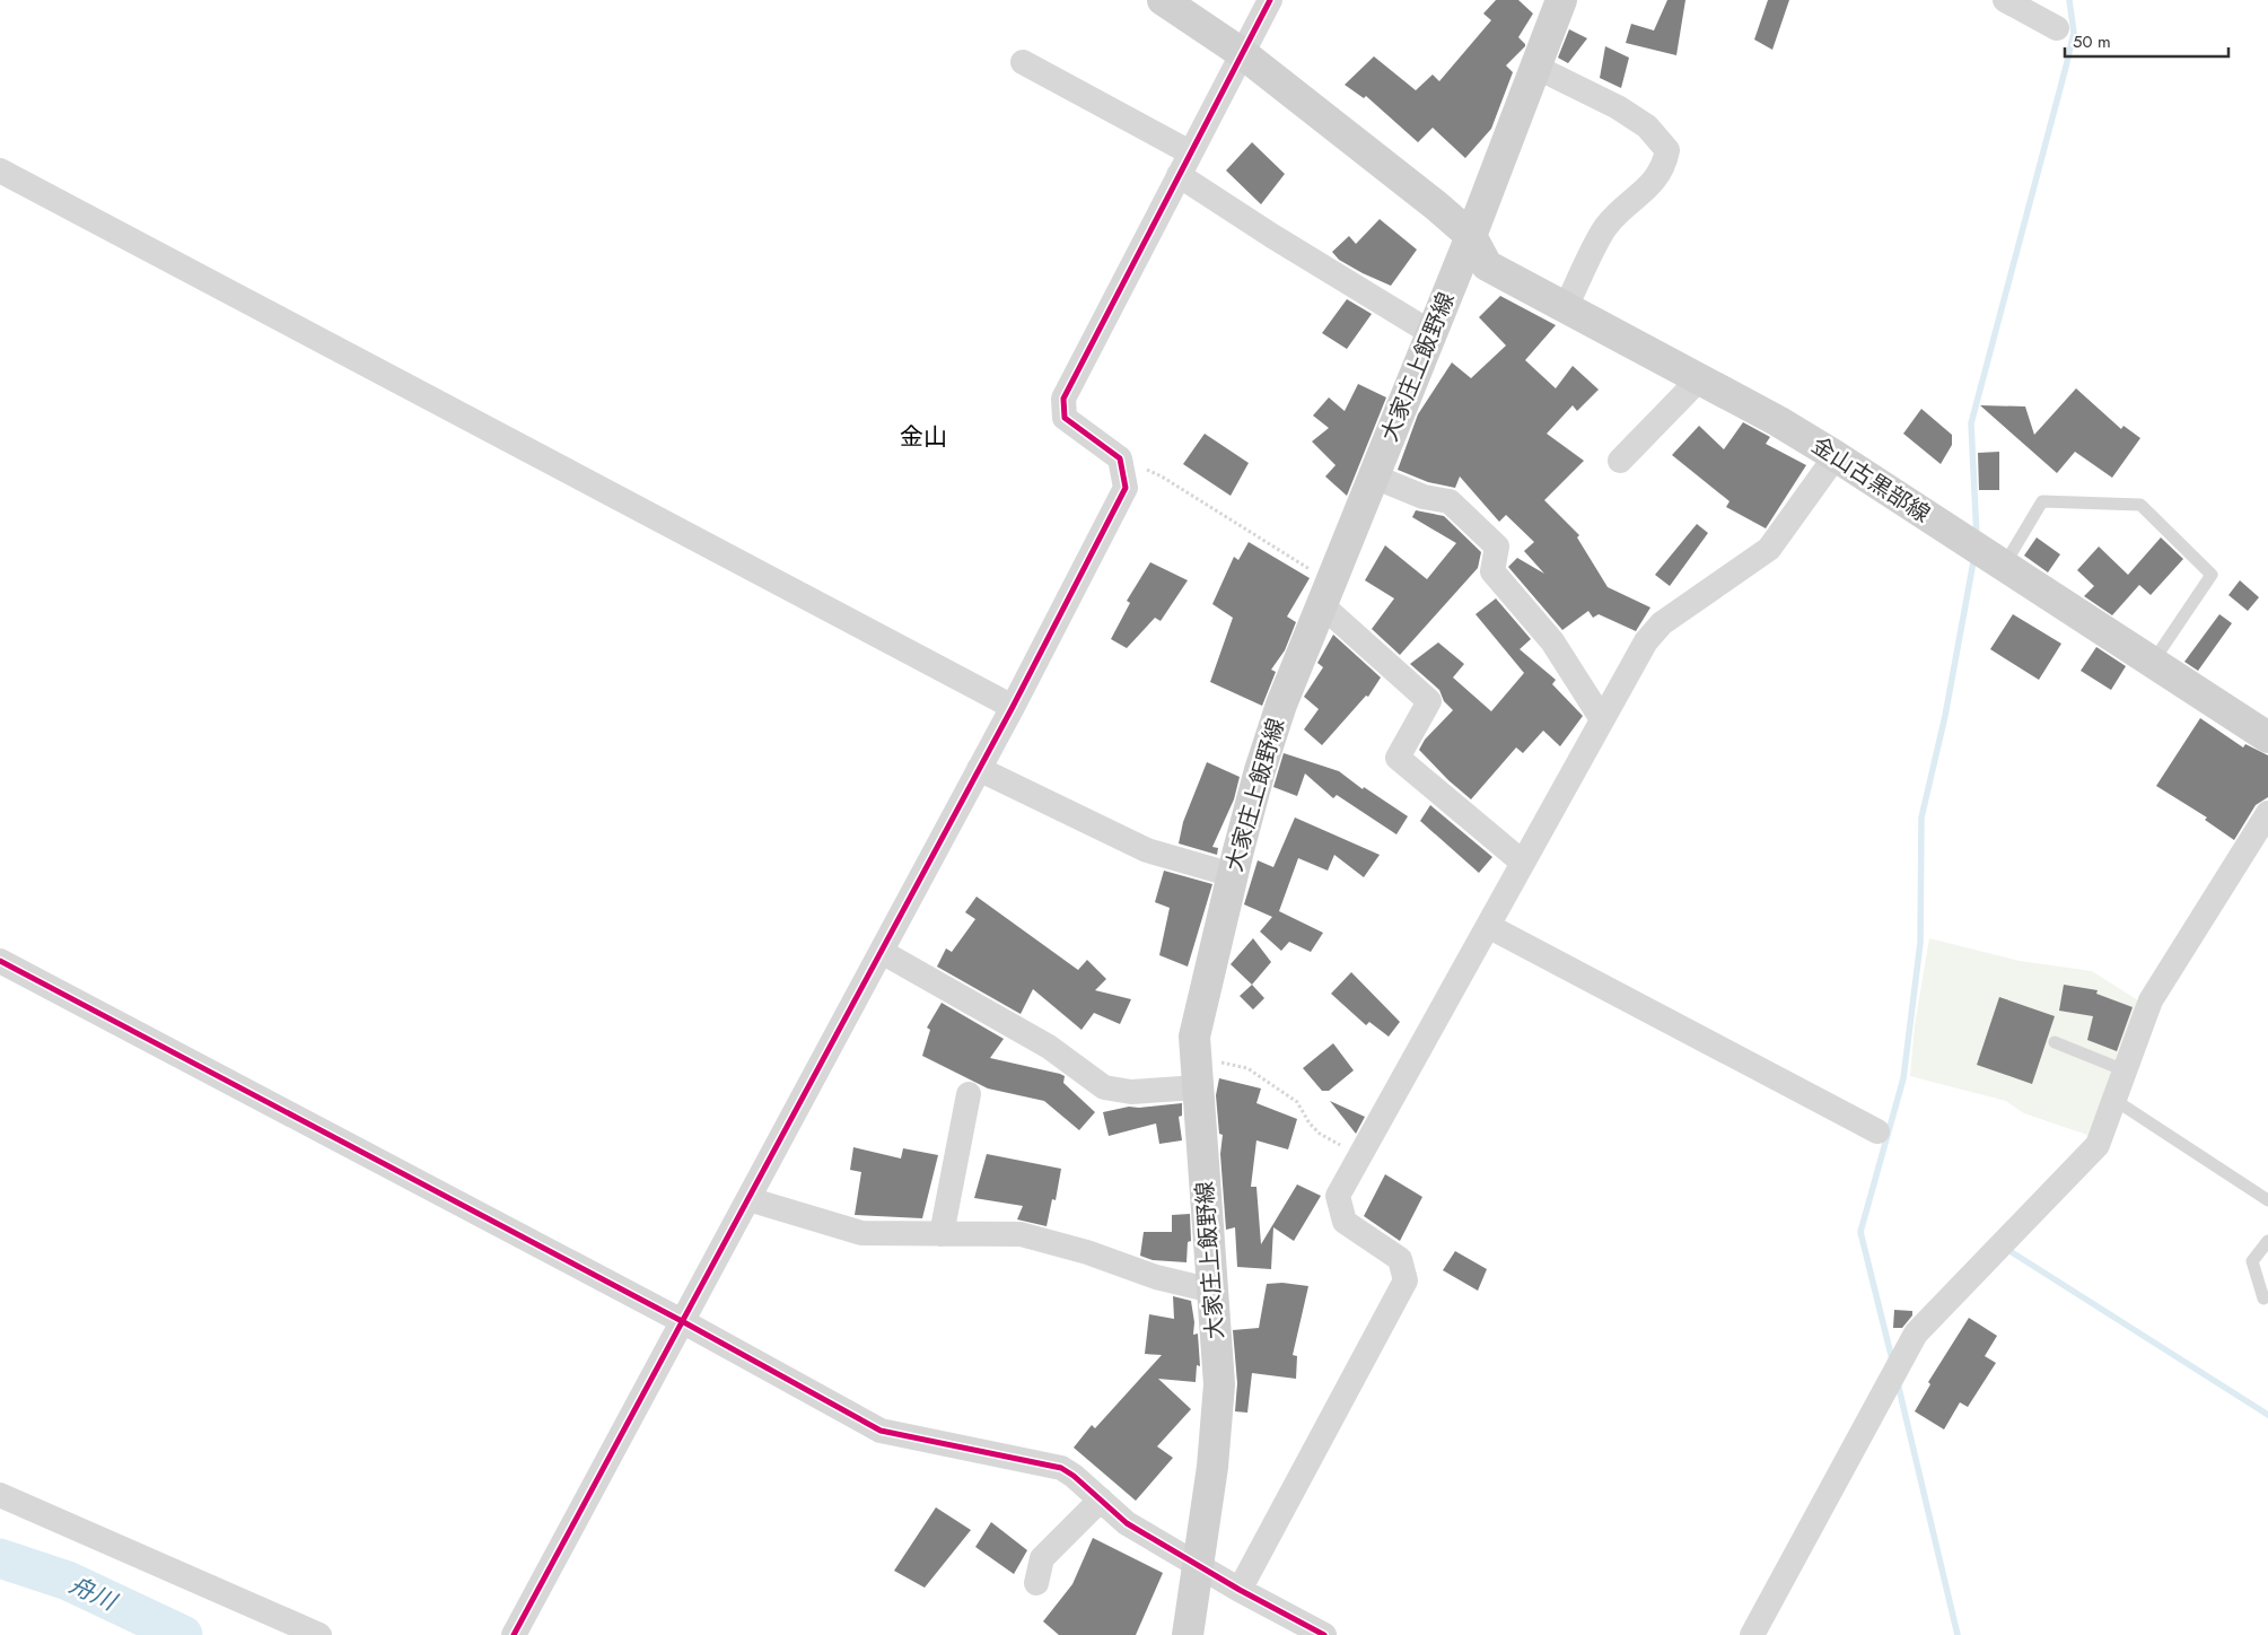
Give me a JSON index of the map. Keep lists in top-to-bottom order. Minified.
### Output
{"streets":{"main road":["大家庄上飯野線","金山古黒部線"]},"crossings":[["大家庄上飯野線","金山古黒部線"]],"districts":["金山"],"water":["舟川"],"scale_bar":"50 m"}
